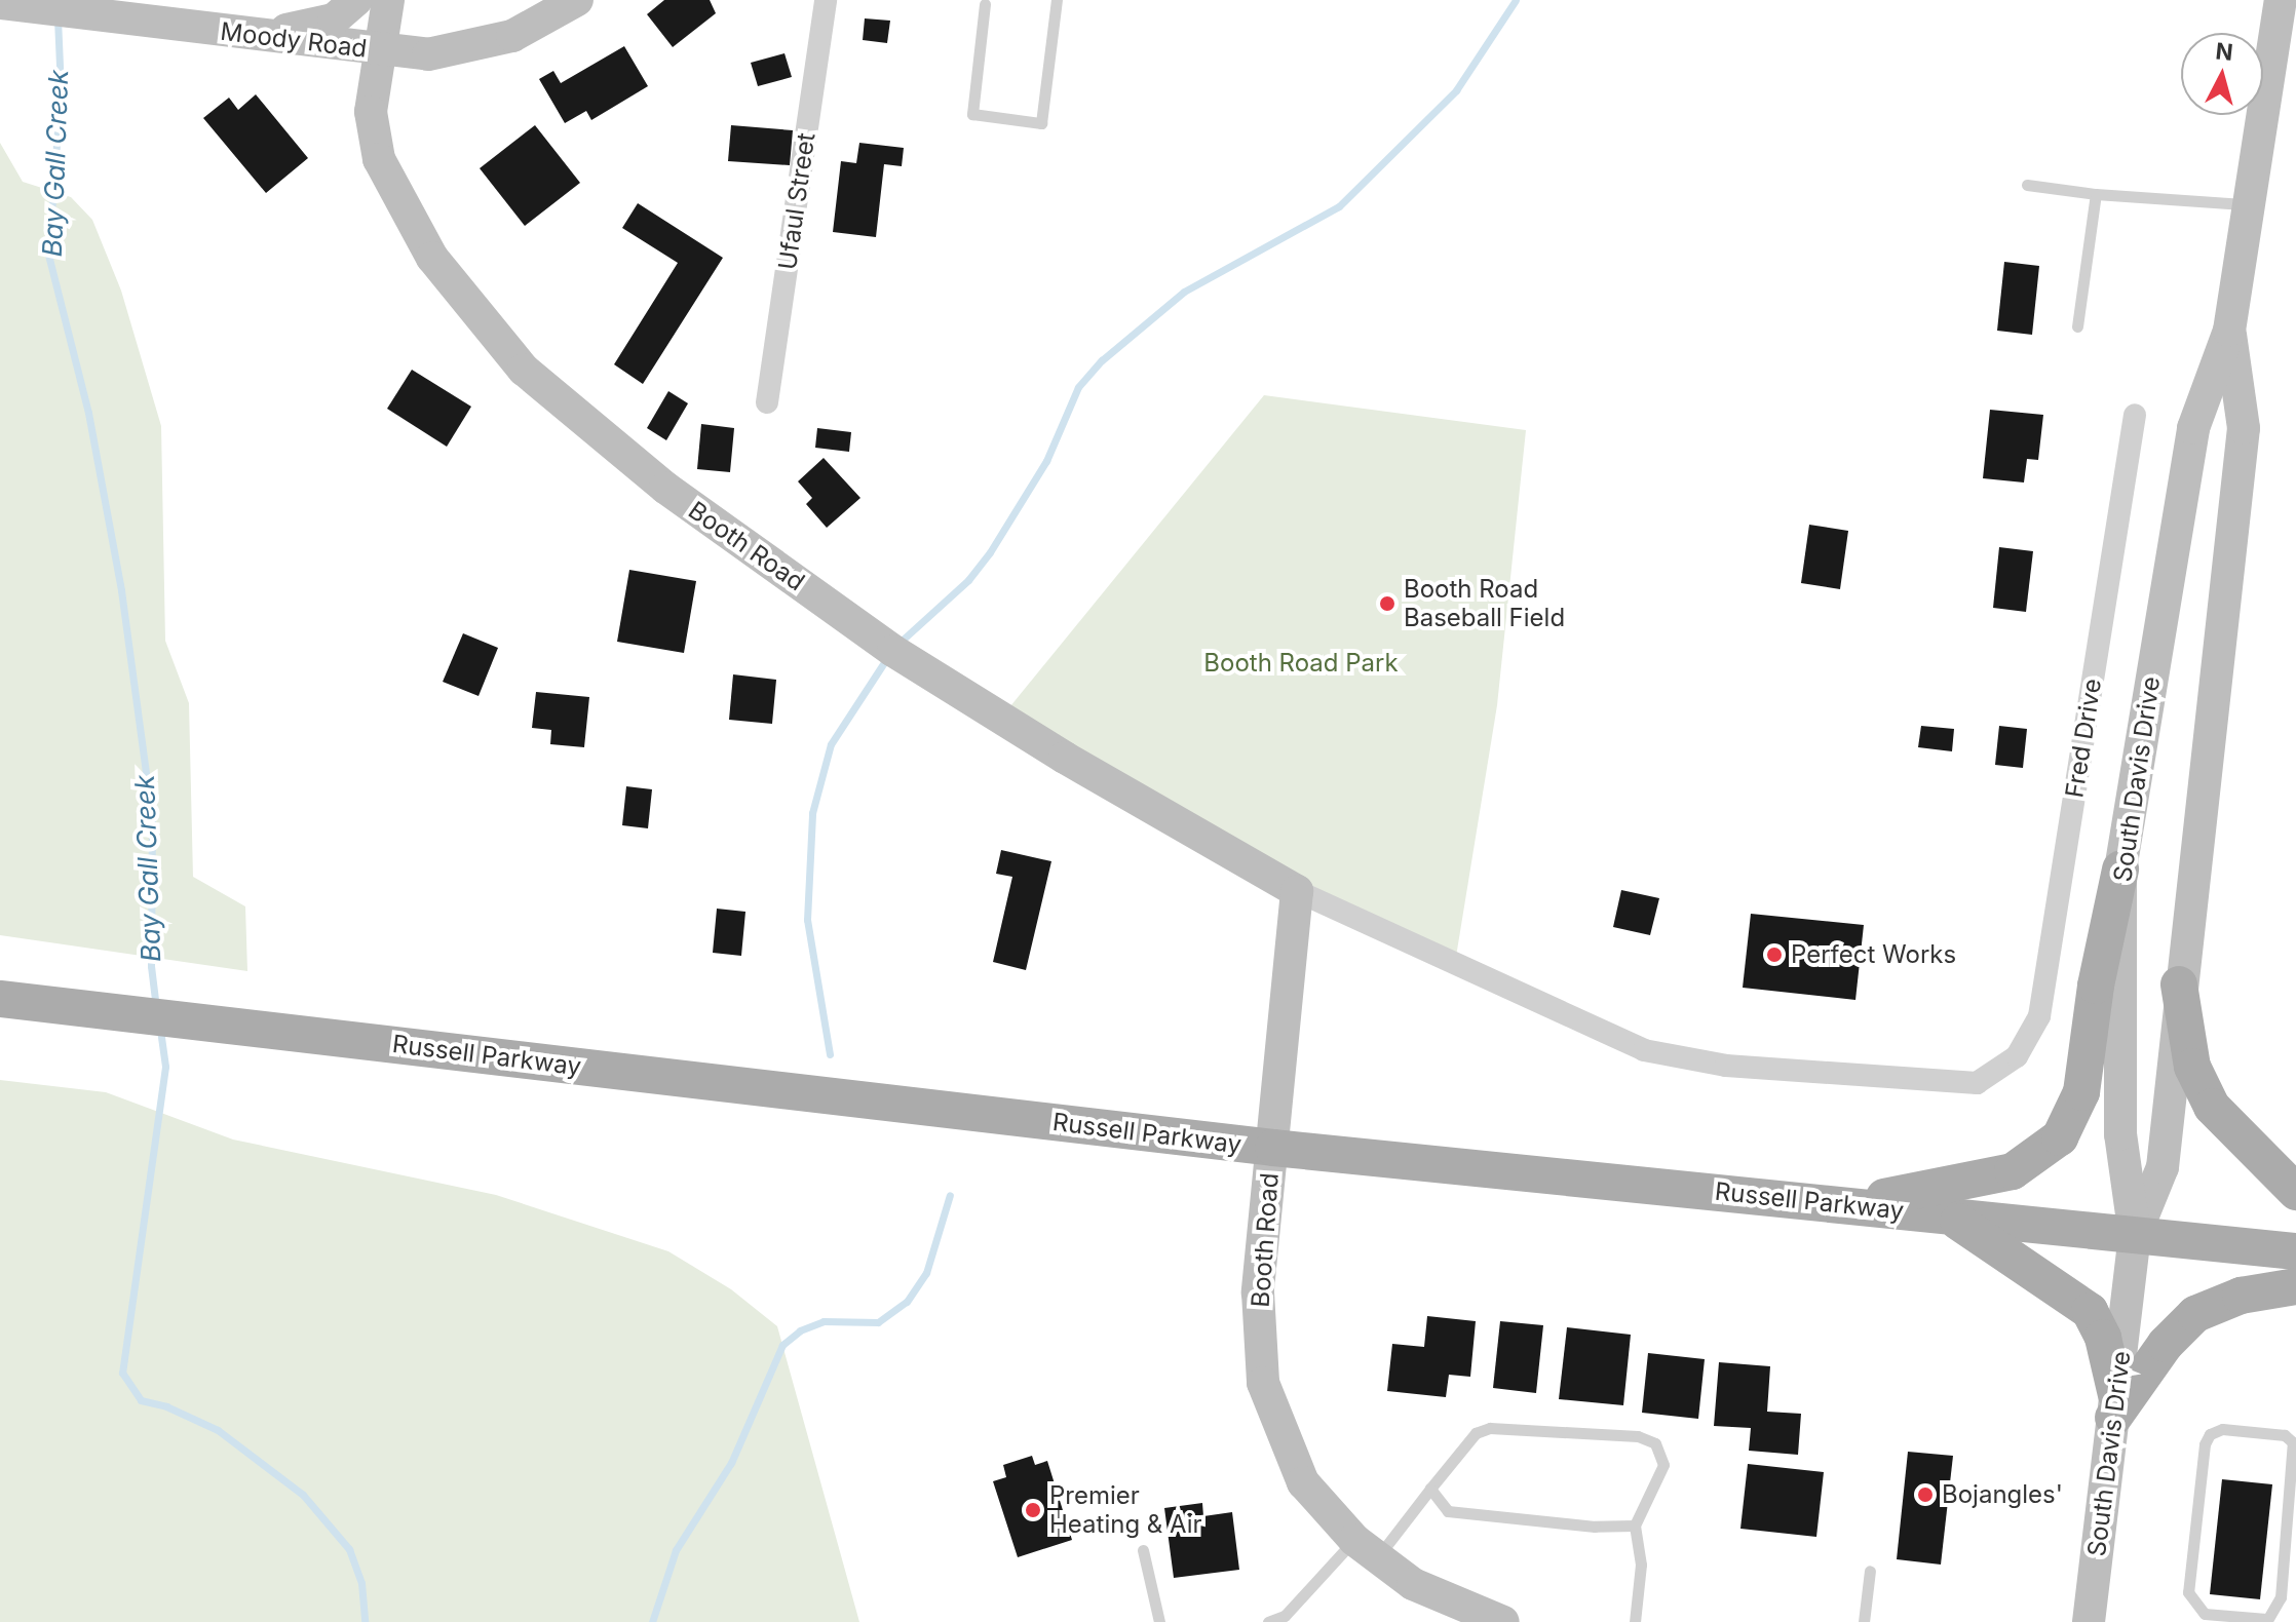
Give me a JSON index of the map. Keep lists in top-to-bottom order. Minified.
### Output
{"streets":{"main road":["Russell Parkway"],"street":["Moody Road","Ufaul Street","Booth Road","Fred Drive","South Davis Drive"]},"crossings":[["Moody Road","Booth Road"],["Booth Road","Fred Drive"],["Booth Road","Russell Parkway"],["South Davis Drive","Russell Parkway"]],"water":["Bay Gall Creek"],"parks":["Booth Road Park"],"places":["Booth Road Baseball Field","Perfect Works","Bojangles'","Premier Heating & Air"],"north":"top"}
